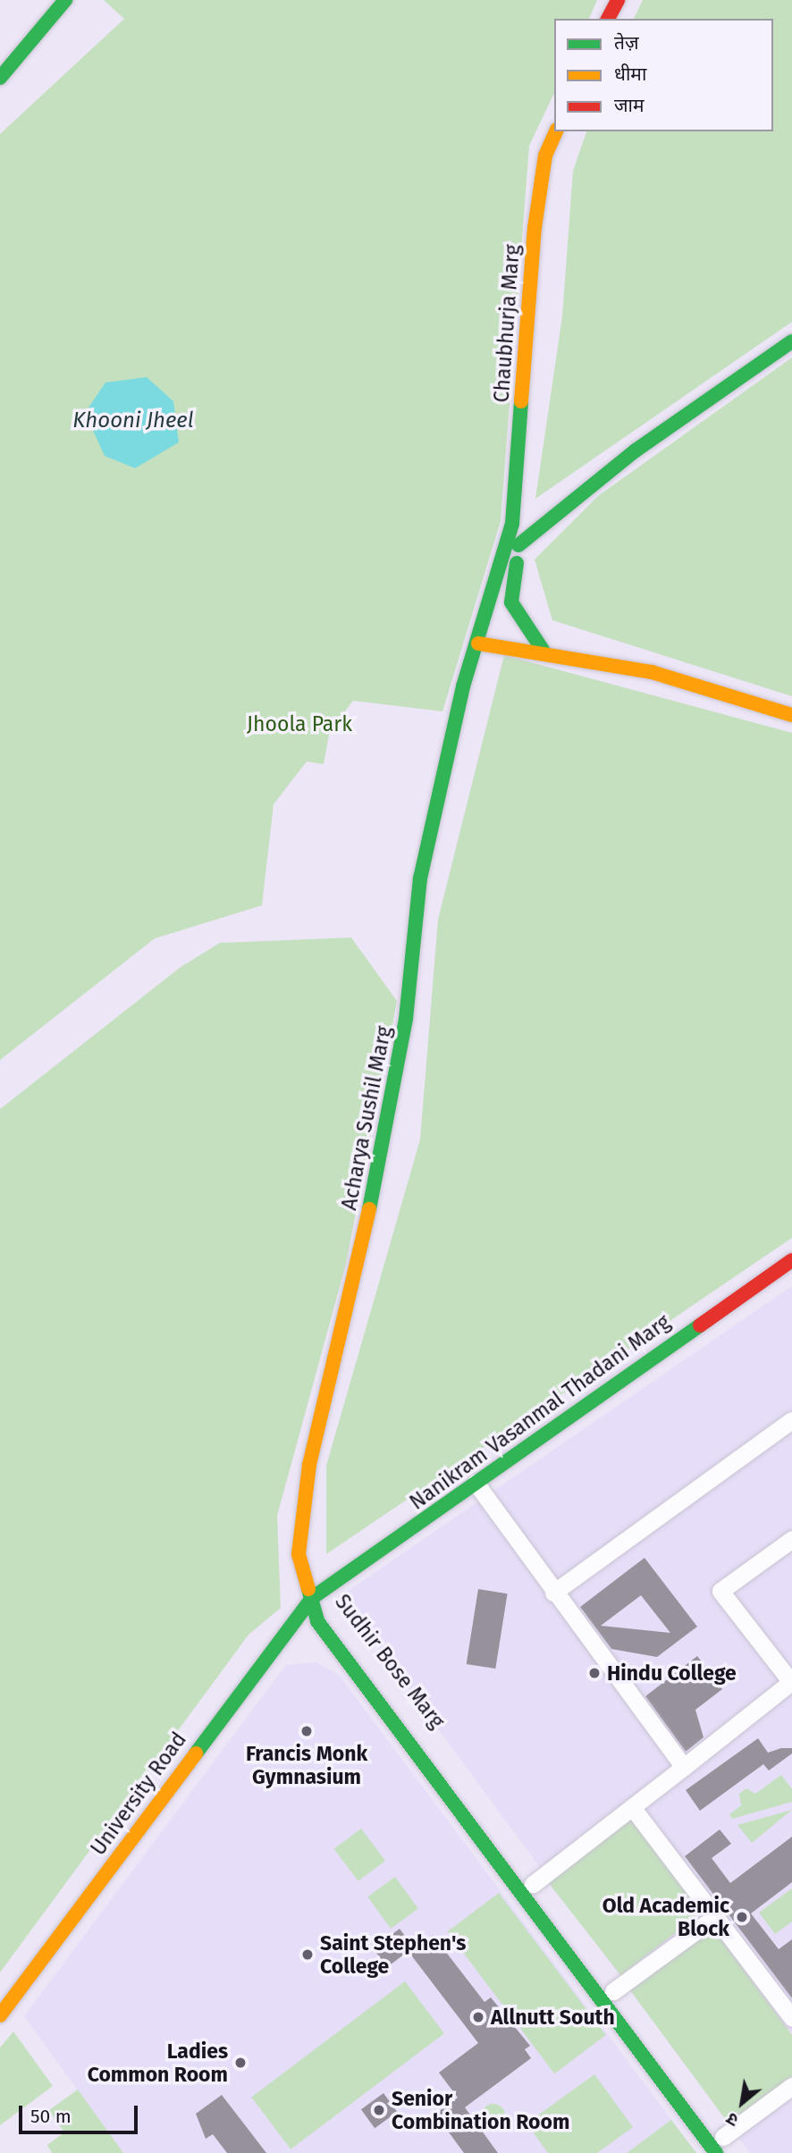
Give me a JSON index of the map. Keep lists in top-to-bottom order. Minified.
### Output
{"streets":{"street":["Chaubhurja Marg","Acharya Sushil Marg","Nanikram Vasanmal Thadani Marg","Sudhir Bose Marg","University Road"]},"crossings":[["Chaubhurja Marg","Acharya Sushil Marg"],["Acharya Sushil Marg","Nanikram Vasanmal Thadani Marg"],["Acharya Sushil Marg","Sudhir Bose Marg"],["Acharya Sushil Marg","University Road"],["Nanikram Vasanmal Thadani Marg","Sudhir Bose Marg"],["Nanikram Vasanmal Thadani Marg","University Road"],["Sudhir Bose Marg","University Road"]],"water":["Khooni Jheel"],"parks":["Jhoola Park"],"places":["Hindu College","Francis Monk Gymnasium","Old Academic Block","Saint Stephen's College","Allnutt South","Ladies Common Room","Senior Combination Room"],"legend":["तेज़","धीमा","जाम"],"scale_bar":"50 m","north":"bottom left"}
